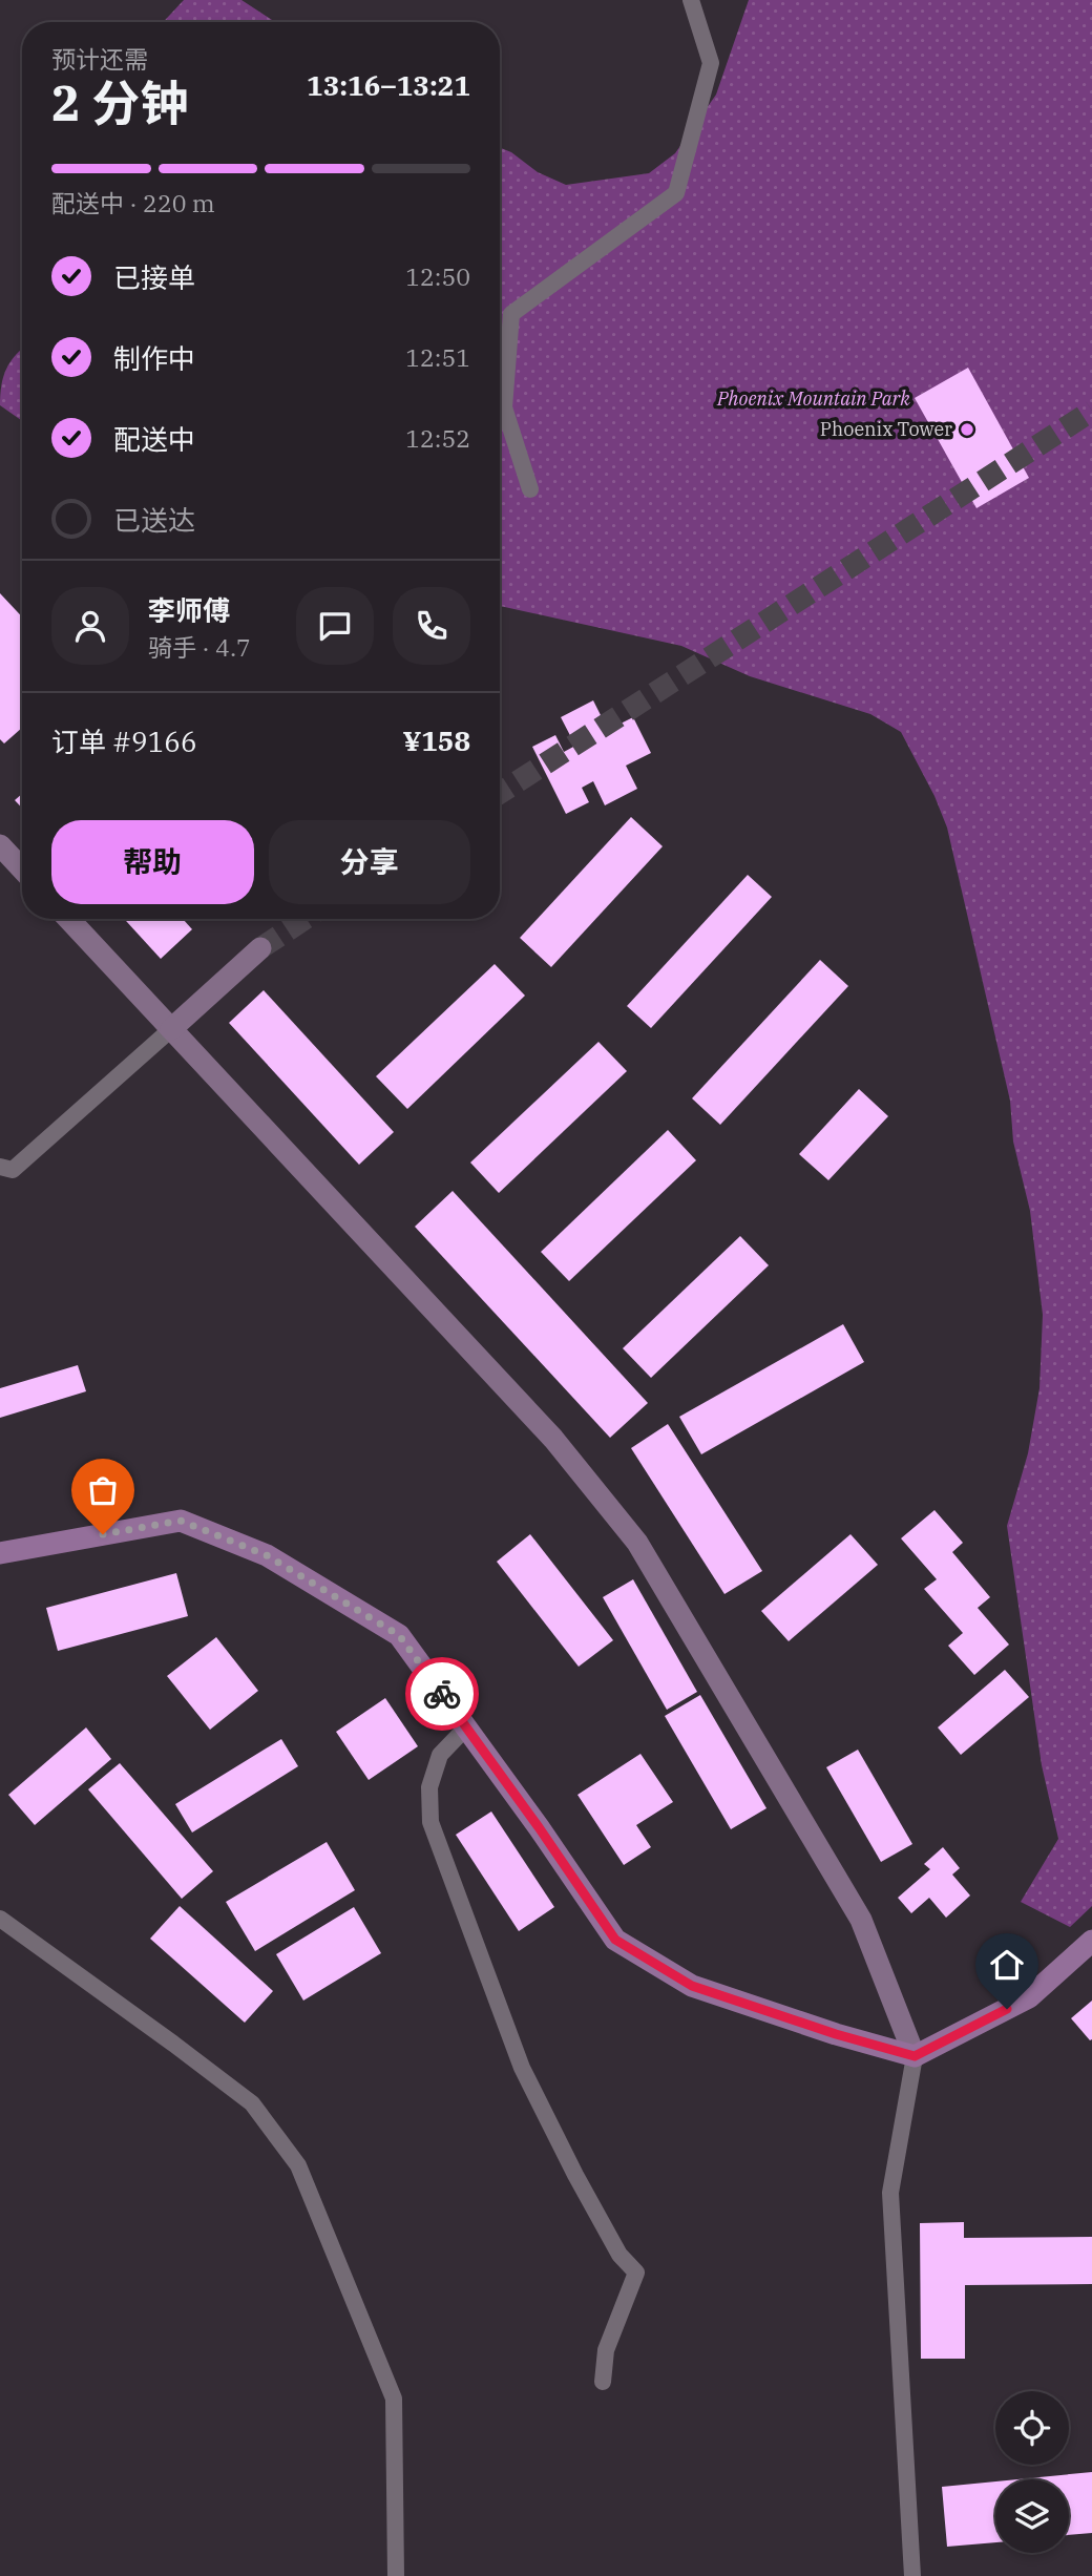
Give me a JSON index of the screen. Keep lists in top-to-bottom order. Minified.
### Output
{"parks":["Phoenix Mountain Park"],"places":["Phoenix Tower"],"page":{"heading":["2 分钟","预计还需","13:16–13:21"],"panel":["李师傅","骑手 · 4.7","订单 #9166","¥158"],"bar":"配送中 · 220 m","list":[["已接单","12:50"],["制作中","12:51"],["配送中","12:52"],"已送达"],"buttons":["帮助","分享"]}}
